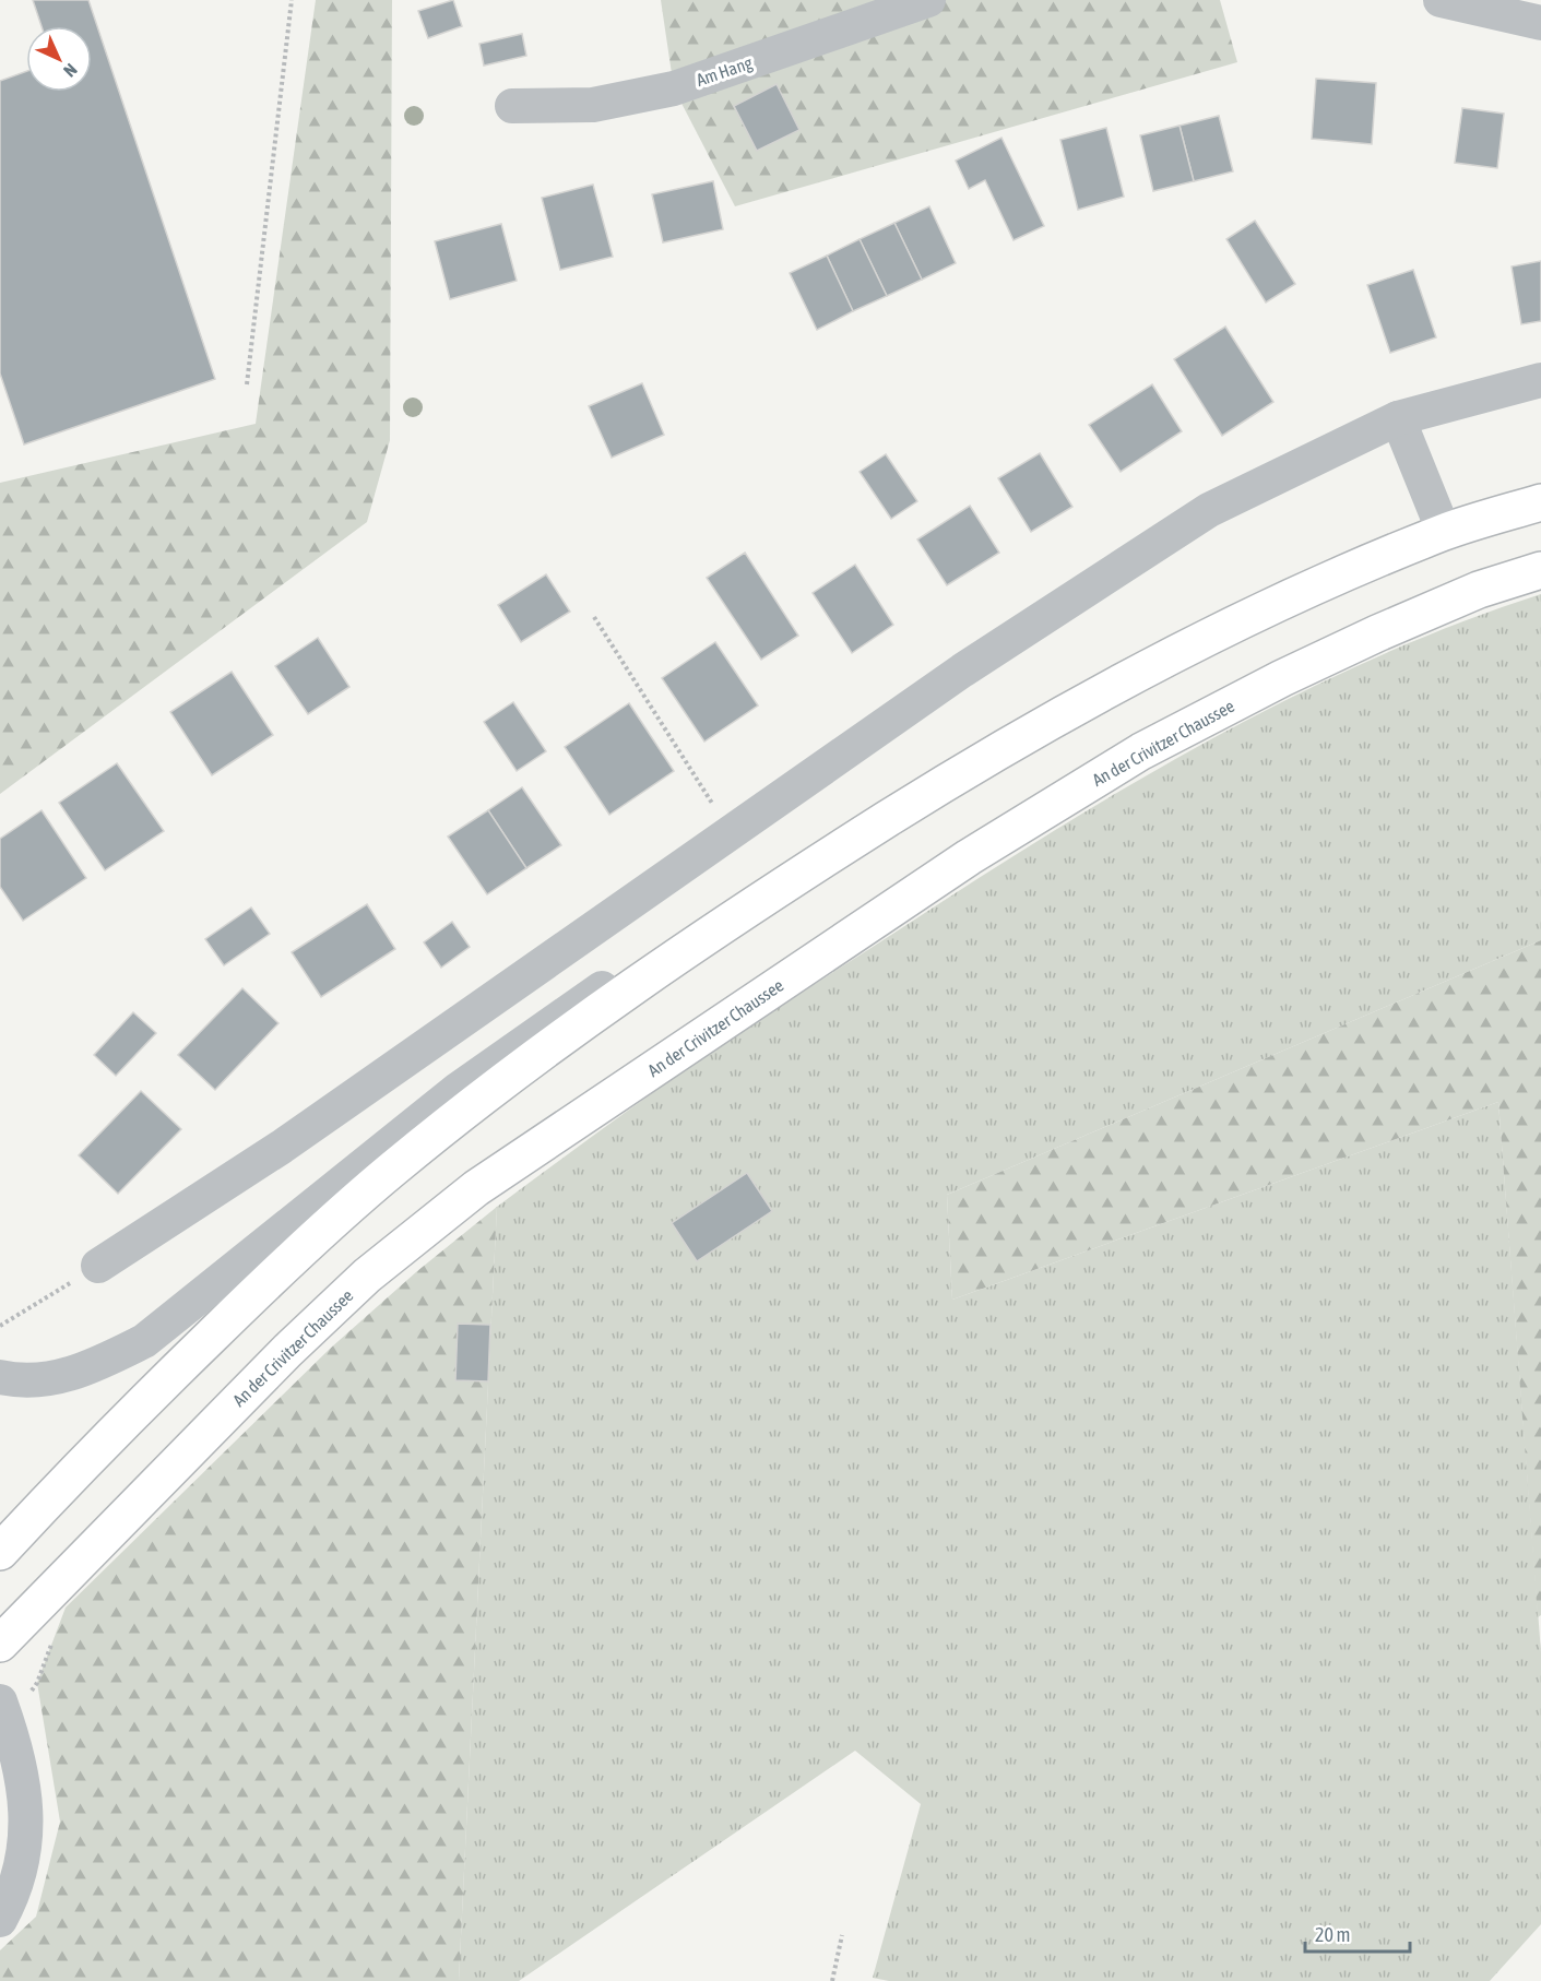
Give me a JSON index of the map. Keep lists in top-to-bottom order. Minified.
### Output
{"streets":{"main road":["An der Crivitzer Chaussee"],"street":["Am Hang"]},"scale_bar":"20 m","north":"bottom right"}
